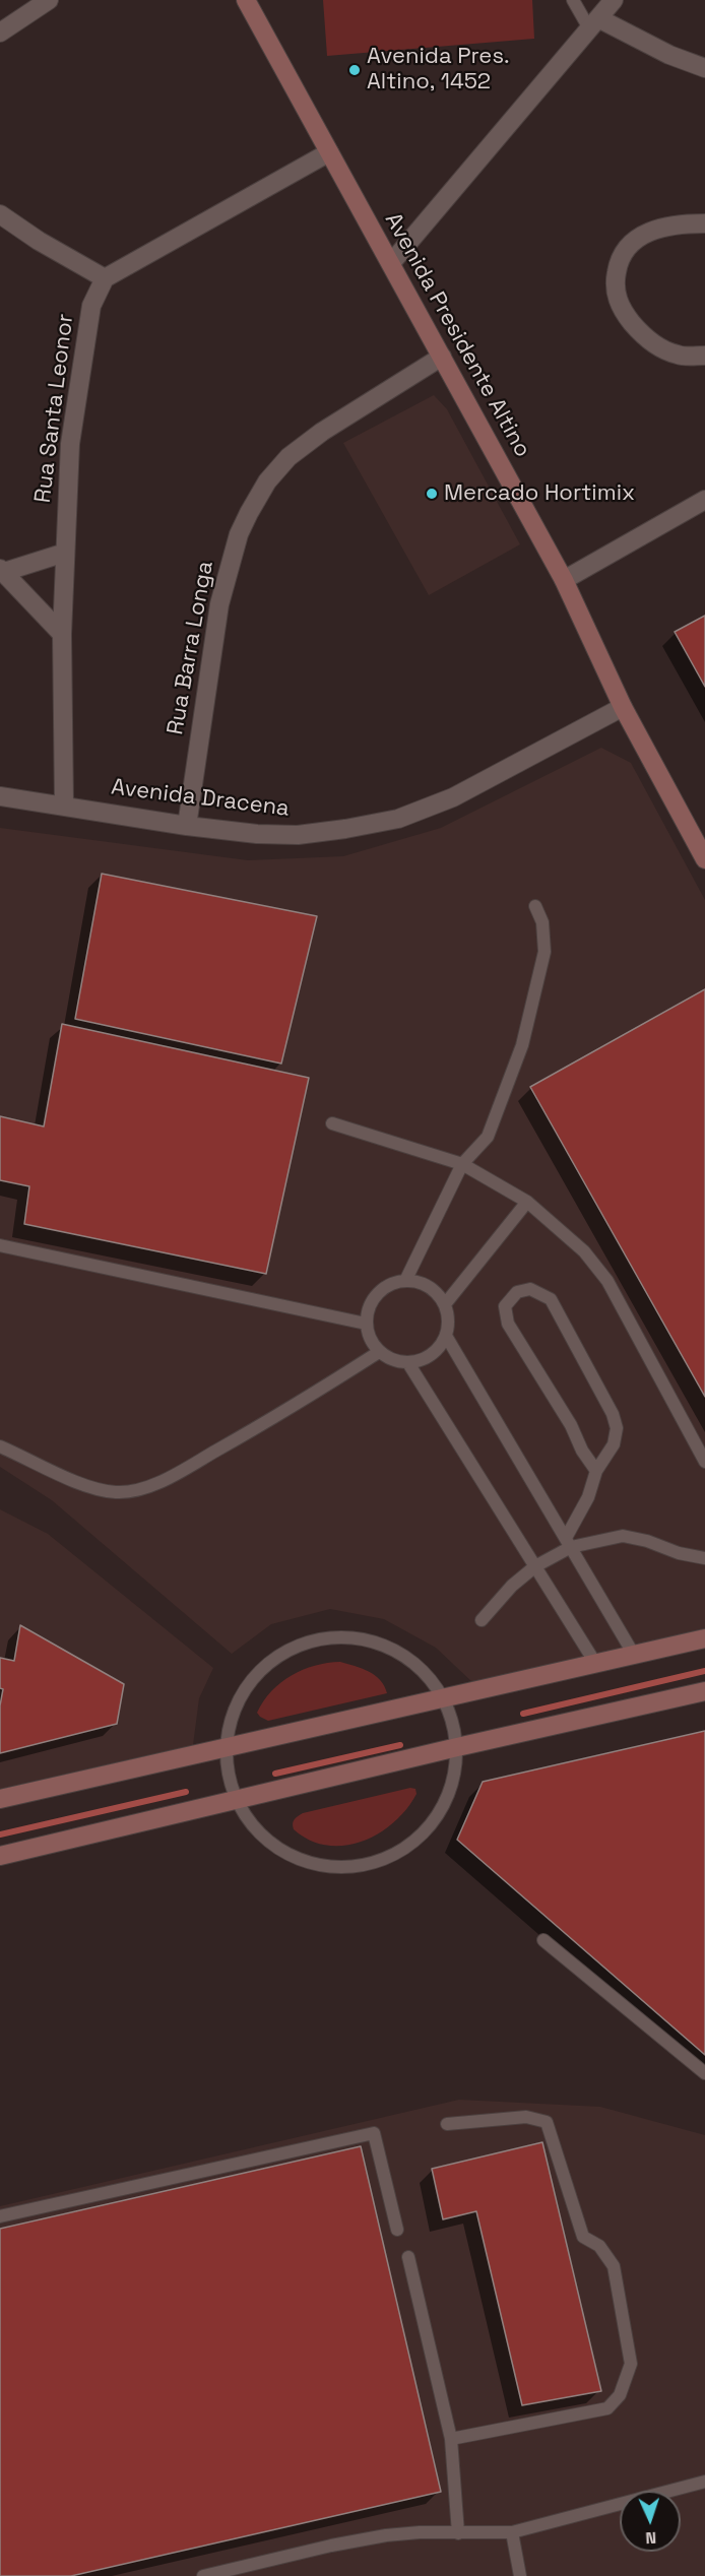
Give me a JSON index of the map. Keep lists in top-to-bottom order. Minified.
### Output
{"streets":{"street":["Avenida Presidente Altino","Rua Santa Leonor","Rua Barra Longa","Avenida Dracena"]},"crossings":[["Avenida Presidente Altino","Rua Barra Longa"],["Avenida Presidente Altino","Avenida Dracena"],["Rua Santa Leonor","Avenida Dracena"],["Rua Barra Longa","Avenida Dracena"]],"places":["Avenida Pres. Altino, 1452","Mercado Hortimix"],"north":"bottom"}
